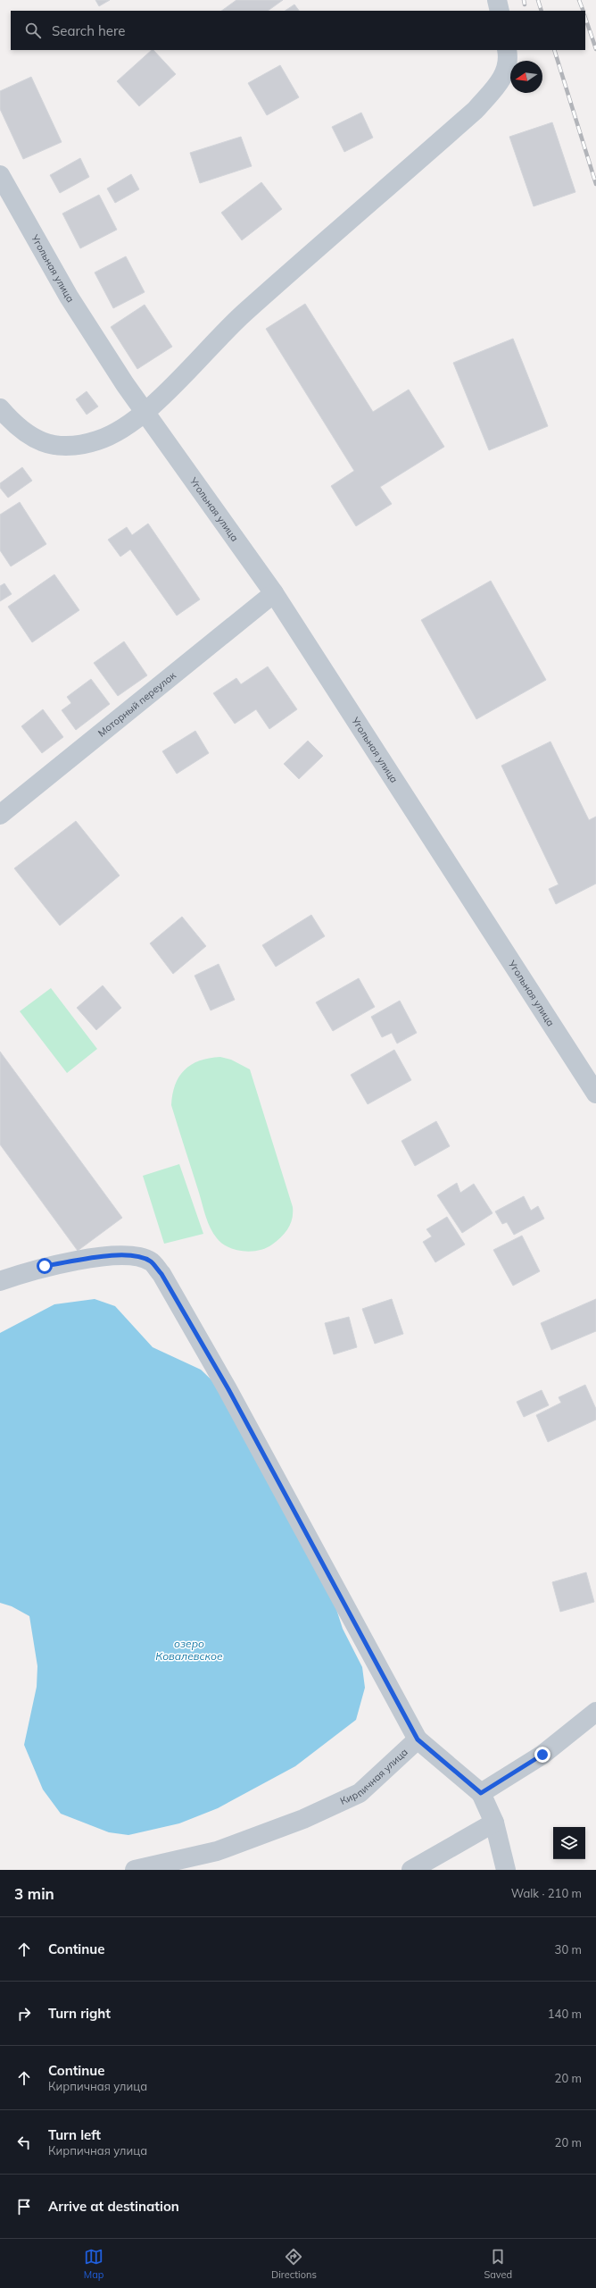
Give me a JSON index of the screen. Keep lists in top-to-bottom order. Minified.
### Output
{"streets":{"street":["Угольная улица","Моторный переулок","Кирпичная улица"]},"crossings":[["Угольная улица","Моторный переулок"]],"water":["озеро Ковалевское"],"north":"left","page":{"search":"Search here","heading":["3 min","Walk · 210 m"],"list":[["Continue","30 m"],["Turn right","140 m"],["Continue","Кирпичная улица","20 m"],["Turn left","Кирпичная улица","20 m"],"Arrive at destination"],"nav":["Map","Directions","Saved"]}}
